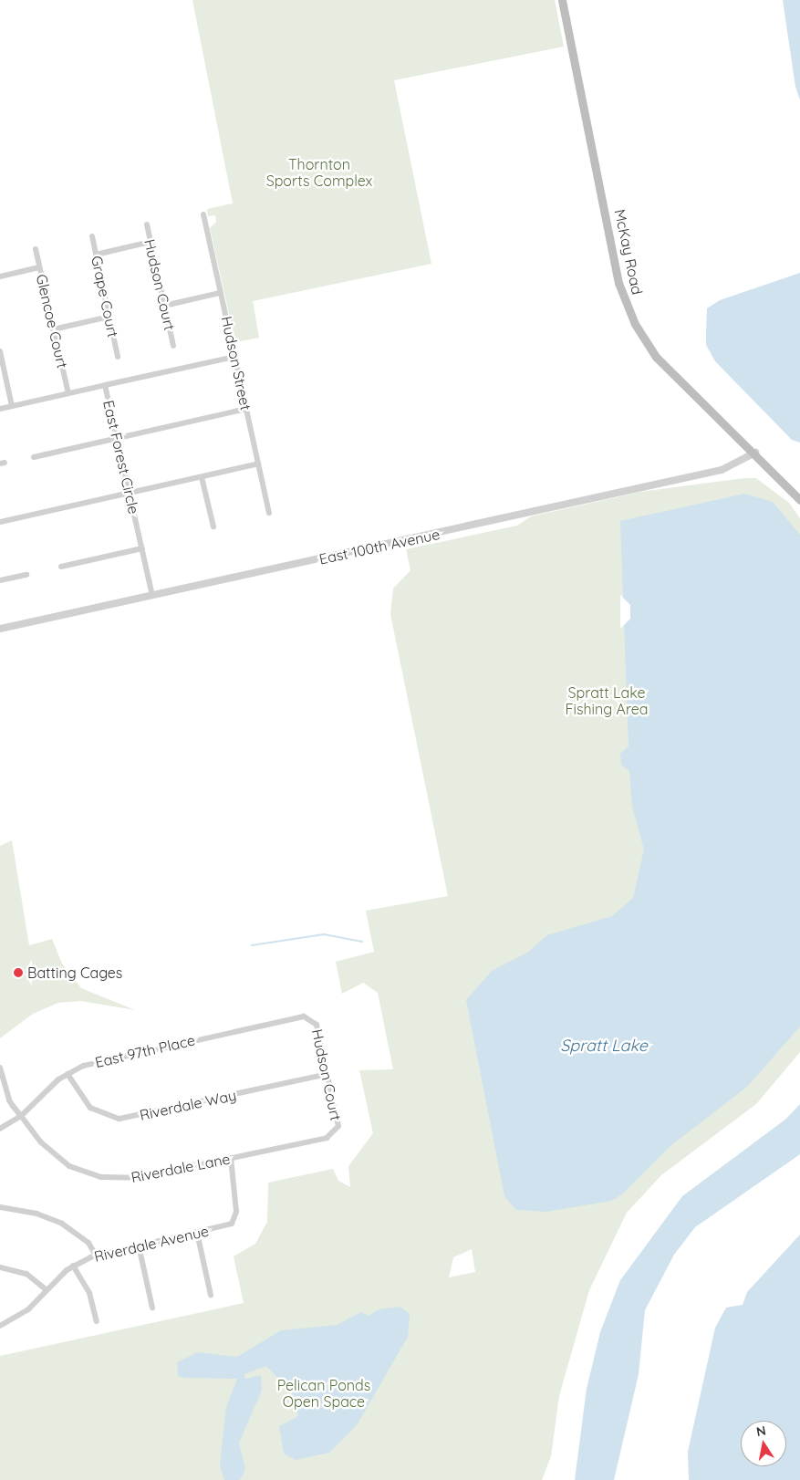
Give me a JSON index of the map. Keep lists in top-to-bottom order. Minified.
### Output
{"streets":{"main road":["McKay Road"],"street":["Hudson Court","Grape Court","Glencoe Court","Hudson Street","East Forest Circle","East 100th Avenue","East 97th Place","Riverdale Way","Riverdale Lane","Riverdale Avenue"]},"crossings":[["McKay Road","East 100th Avenue"],["Hudson Court","East 97th Place"],["Hudson Court","Riverdale Way"],["Hudson Court","Riverdale Lane"],["Glencoe Court","East Forest Circle"],["East Forest Circle","East 100th Avenue"],["East 97th Place","Riverdale Way"],["East 97th Place","Riverdale Lane"],["Riverdale Lane","Riverdale Avenue"]],"water":["Spratt Lake"],"parks":["Thornton Sports Complex","Spratt Lake Fishing Area","Pelican Ponds Open Space"],"places":["Batting Cages"],"north":"top"}
